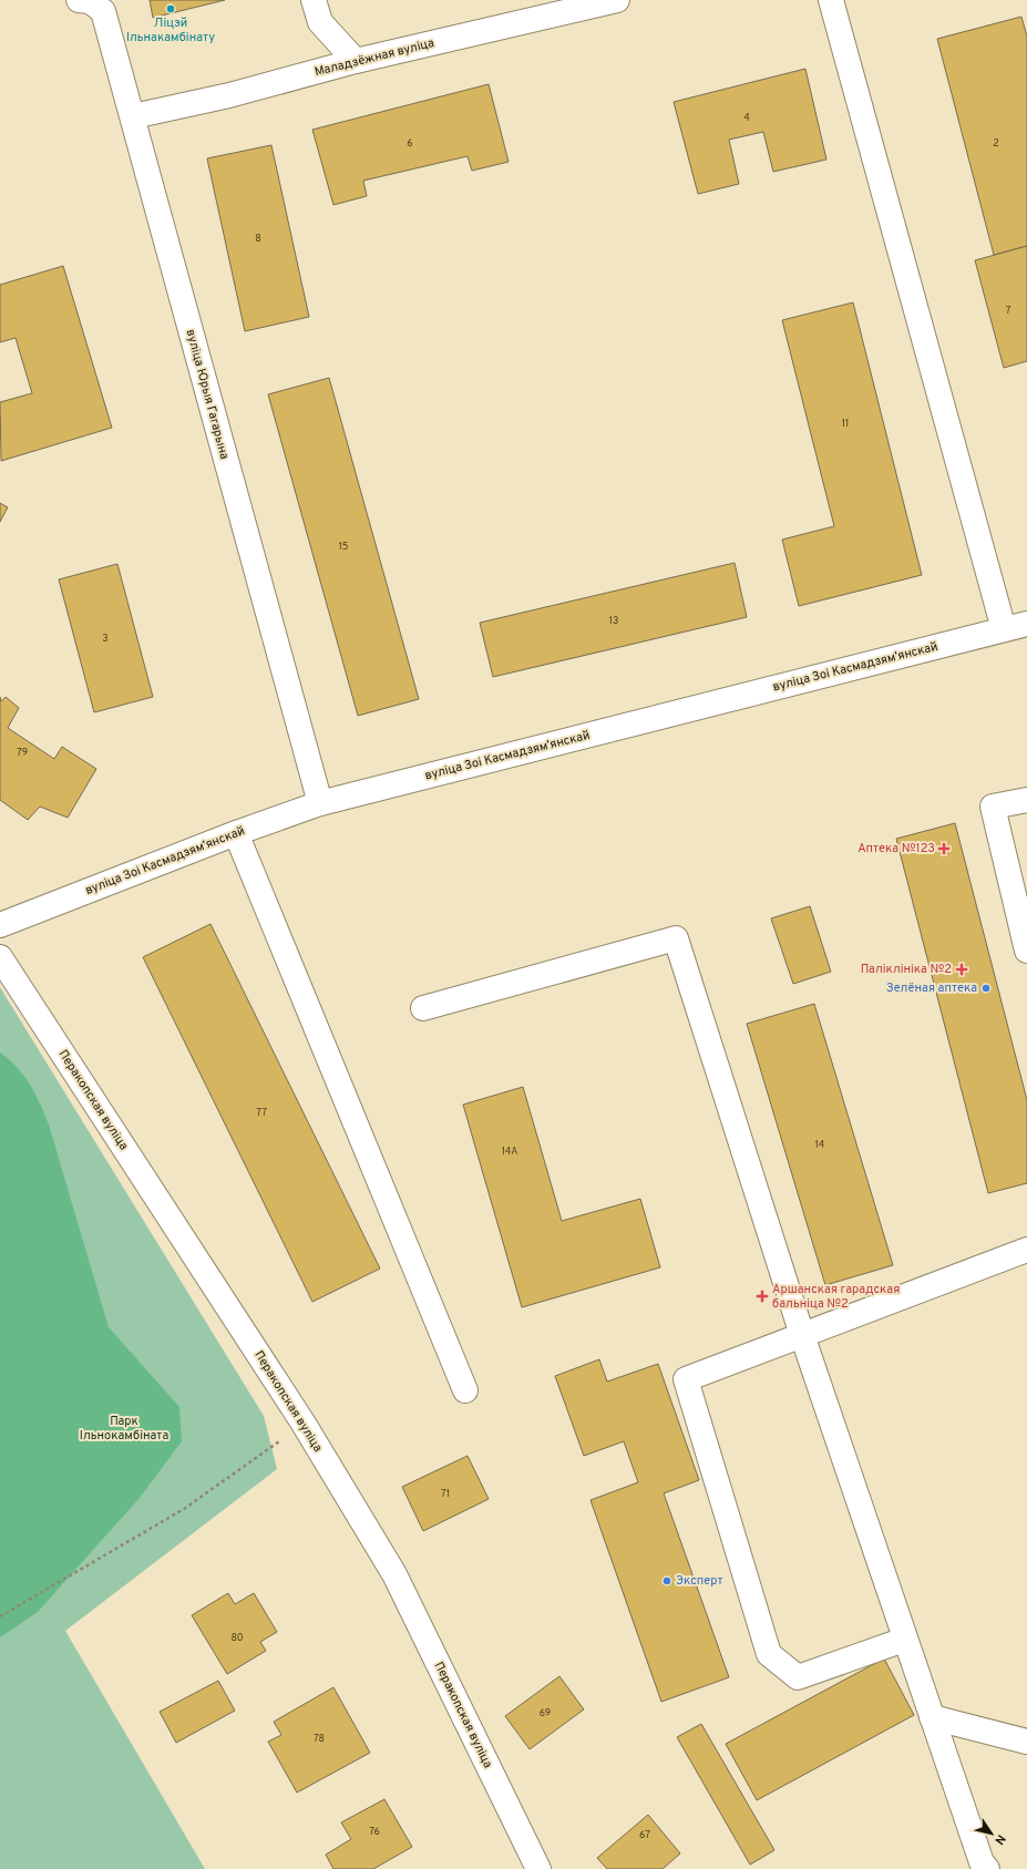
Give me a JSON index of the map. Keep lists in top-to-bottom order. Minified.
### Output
{"streets":{"street":["Маладзёжная вуліца","вуліца Юрыя Гагарына","вуліца Зоі Касмадзямʼянскай","Перакопская вуліца"]},"crossings":[["Маладзёжная вуліца","вуліца Юрыя Гагарына"],["вуліца Юрыя Гагарына","вуліца Зоі Касмадзямʼянскай"]],"parks":["Парк Ільнокамбіната"],"places":{"other":["Ліцэй Ільнакамбінату","Зелёная аптека","Эксперт"],"health":["Аптека №123","Паліклініка №2","Аршанская гарадская бальніца №2"]},"house_numbers":["4","6","2","8","7","11","15","13","3","79","77","14","14А","71","80","69","78","76","67"],"north":"bottom right"}
